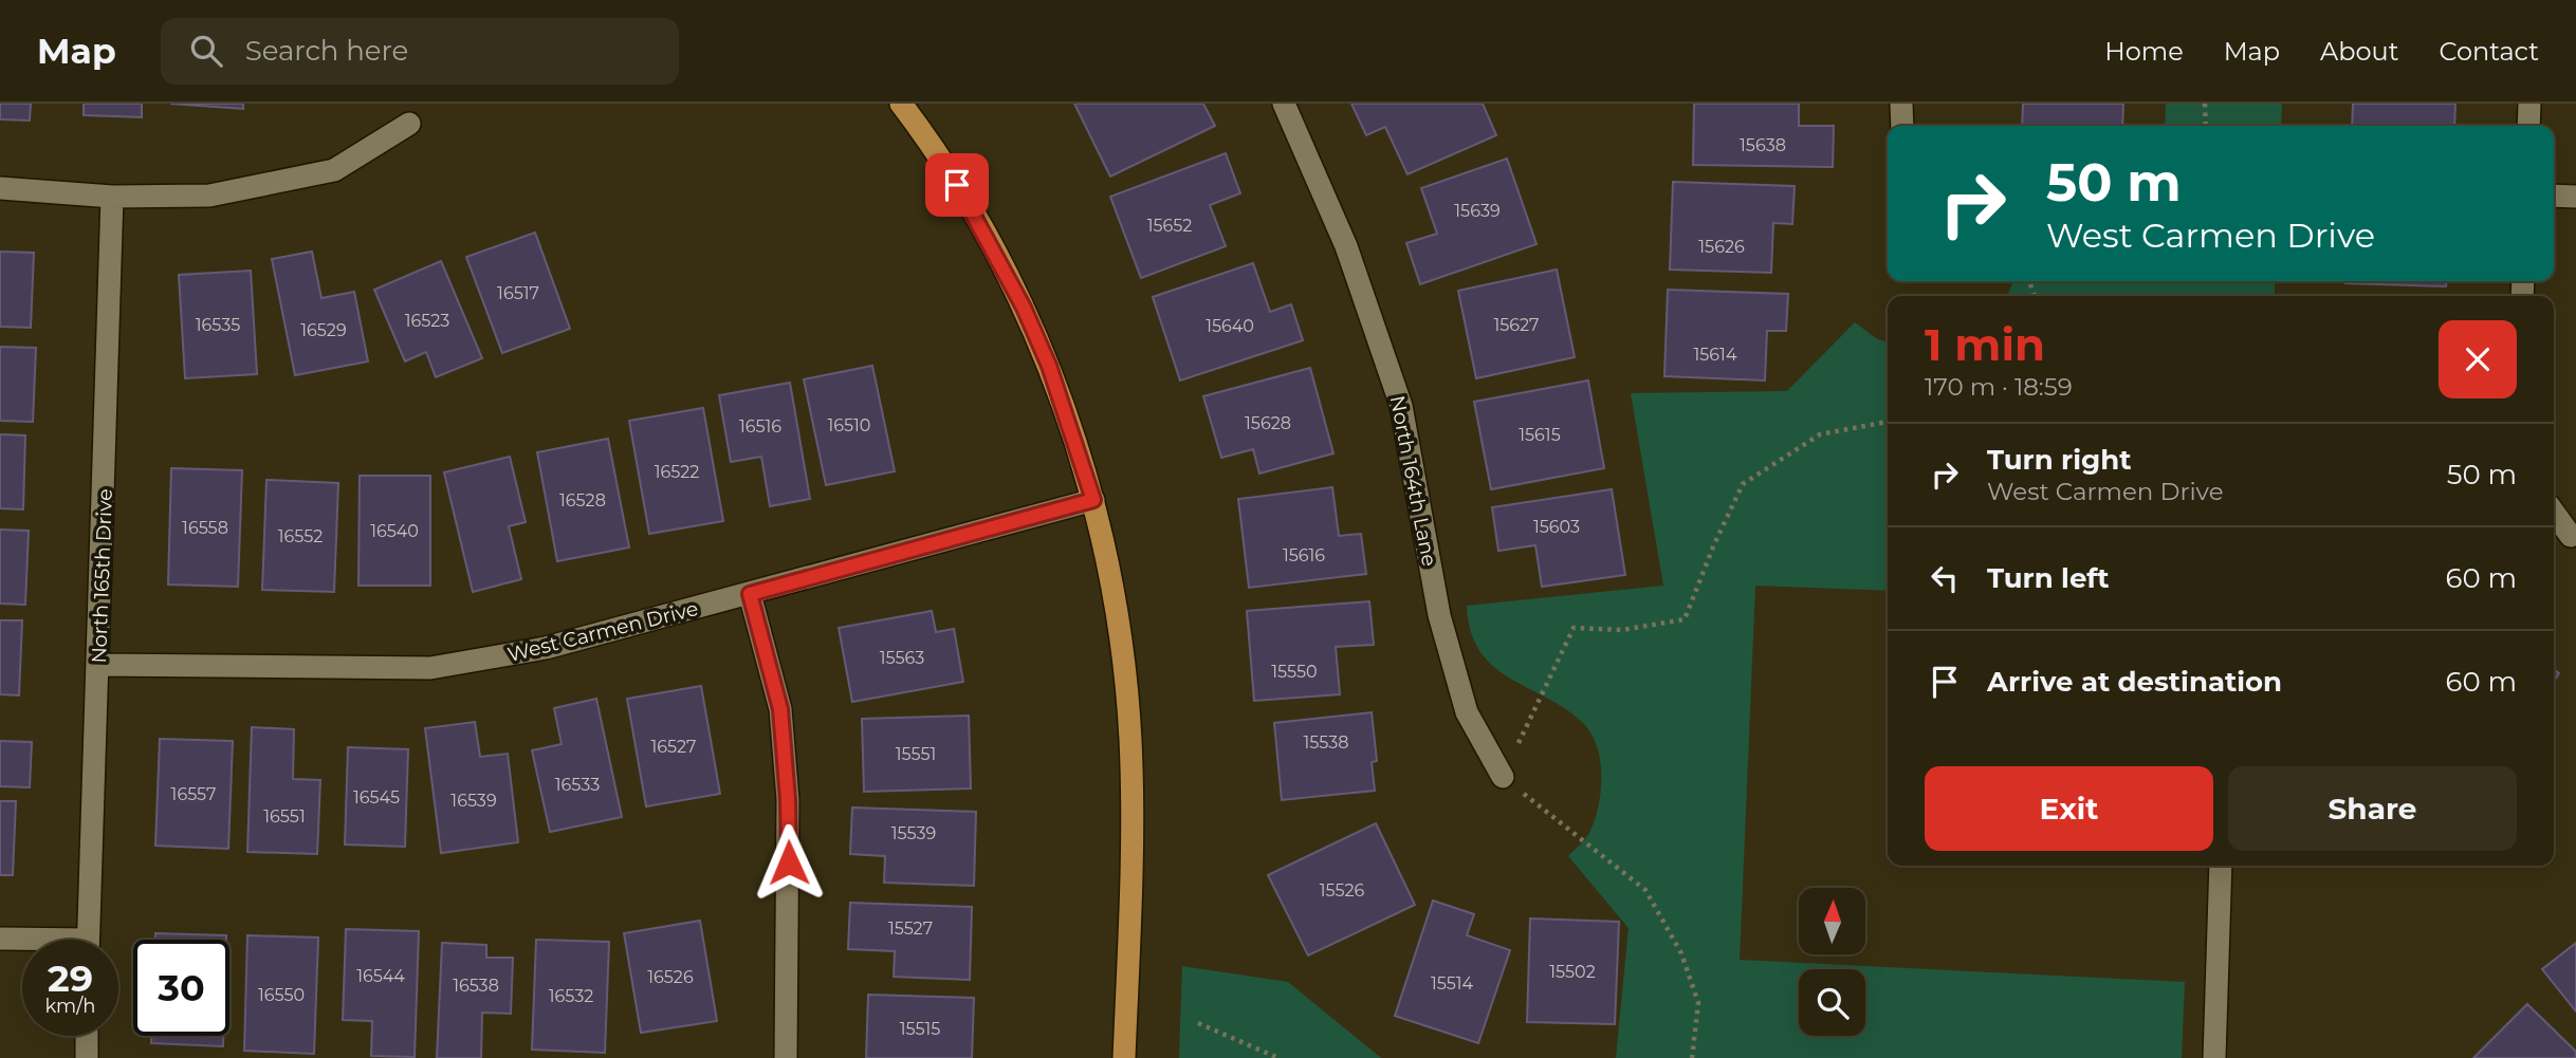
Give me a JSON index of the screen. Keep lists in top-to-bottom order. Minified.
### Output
{"streets":{"street":["North 164th Lane","North 165th Drive","West Carmen Drive"]},"crossings":[["North 165th Drive","West Carmen Drive"]],"house_numbers":["15638","15639","15652","15626","16517","16523","16535","15627","15640","16529","15614","15628","16510","16516","15615","16522","16528","15603","16558","16540","16552","15616","15563","15550","15538","16527","15551","16533","16557","16545","16539","16551","15539","15526","15527","15502","16544","16526","15514","16538","16550","16532","15515"],"north":"top","page":{"header":"Map","search":"Search here","nav":["Home","Map","About","Contact"],"turn":["50 m","West Carmen Drive"],"heading":["1 min","170 m · 18:59"],"list":[{"name":"Turn right","note":"West Carmen Drive","value":"50 m"},{"name":"Turn left","value":"60 m"},{"name":"Arrive at destination","value":"60 m"}],"buttons":["Exit","Share"],"speed":"29 km/h","limit":"30"}}
